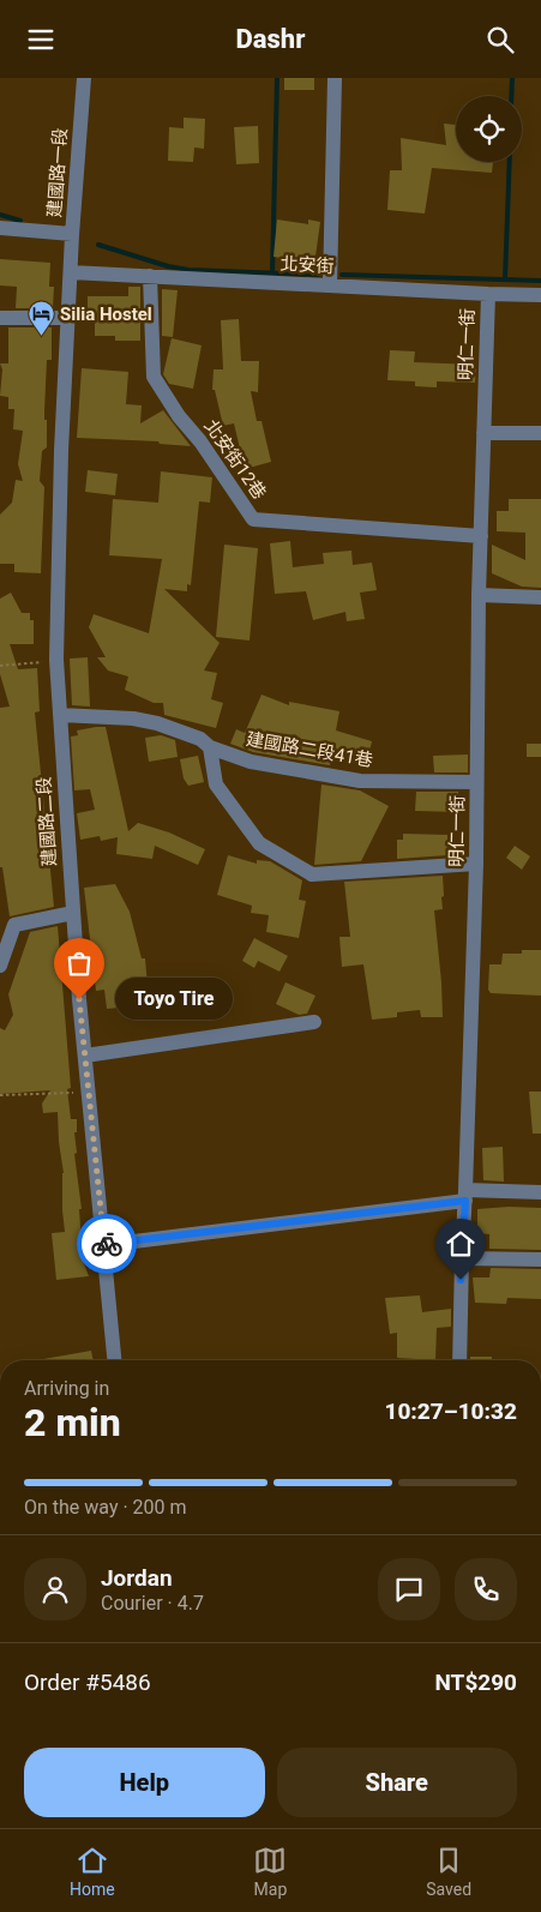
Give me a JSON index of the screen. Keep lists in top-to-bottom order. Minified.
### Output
{"streets":{"street":["建國路一段","北安街","明仁一街","北安街12巷","建國路二段41巷","建國路二段"]},"crossings":[["建國路一段","北安街"],["建國路一段","建國路二段"],["北安街","明仁一街"],["北安街","北安街12巷"],["北安街","建國路二段"],["明仁一街","北安街12巷"],["明仁一街","建國路二段41巷"],["建國路二段41巷","建國路二段"]],"places":{"hotel":["Silia Hostel"],"other":["Toyo Tire"]},"page":{"header":"Dashr","bubble":"Toyo Tire","heading":["2 min","Arriving in","10:27–10:32"],"panel":["Jordan","Courier · 4.7","Order #5486","NT$290"],"bar":"On the way · 200 m","buttons":["Help","Share"],"tabs":["Home","Map","Saved"]}}
